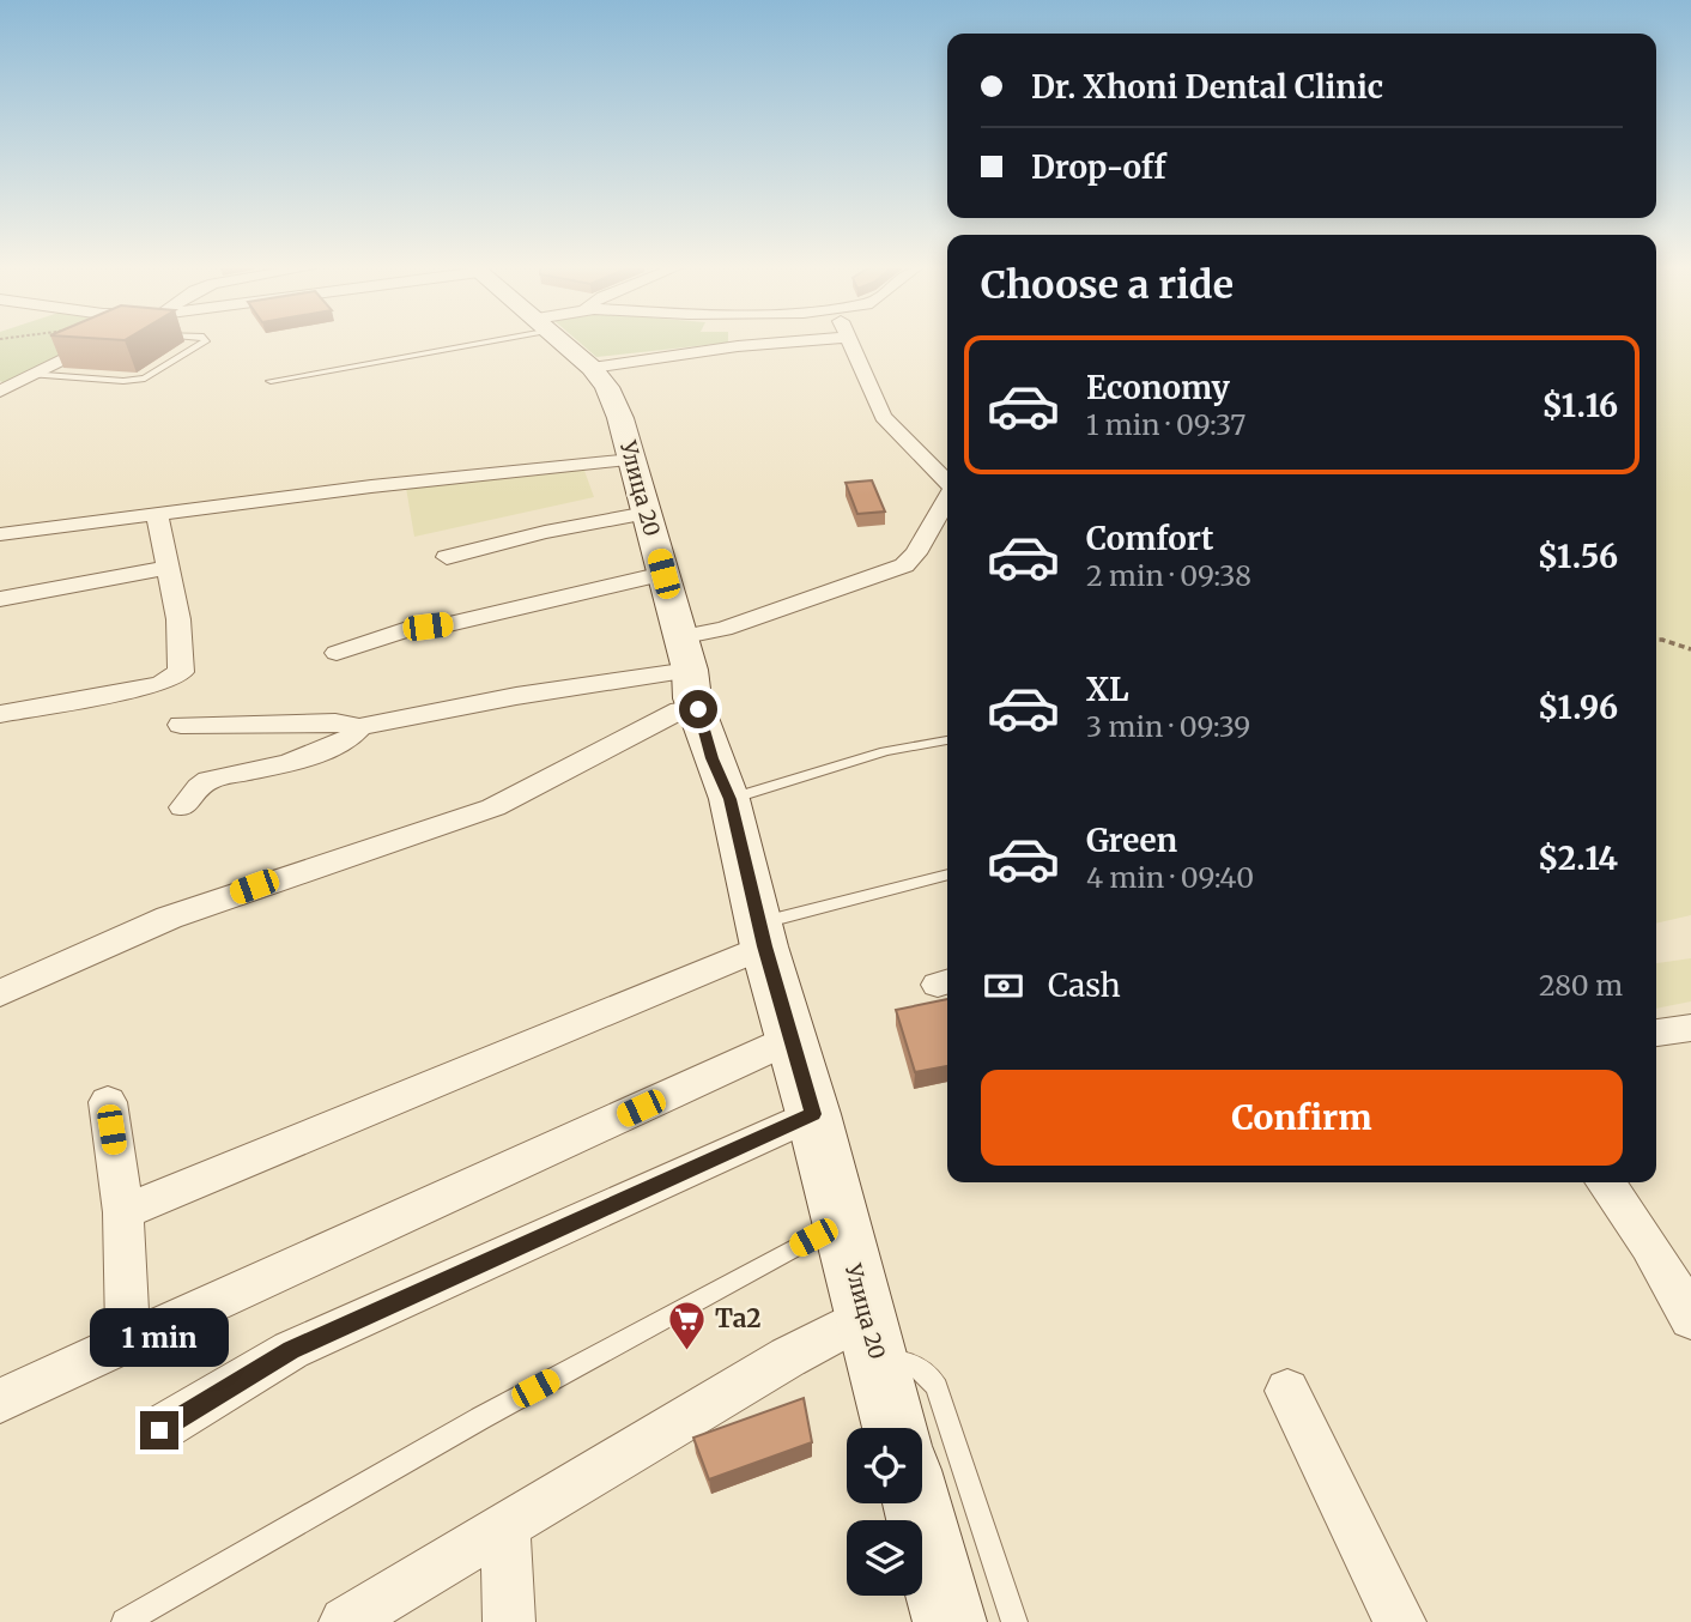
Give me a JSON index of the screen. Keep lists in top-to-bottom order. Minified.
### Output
{"streets":{"street":["Улица 20"]},"places":{"supermarket":["Ta2"]},"page":{"banner":["Dr. Xhoni Dental Clinic","Drop-off"],"heading":"Choose a ride","list":[{"name":"Economy","note":"1 min · 09:37","value":"$1.16"},{"name":"Comfort","note":"2 min · 09:38","value":"$1.56"},{"name":"XL","note":"3 min · 09:39","value":"$1.96"},{"name":"Green","note":"4 min · 09:40","value":"$2.14"}],"pay":["Cash","280 m"],"buttons":"Confirm","bubble":"1 min"}}
